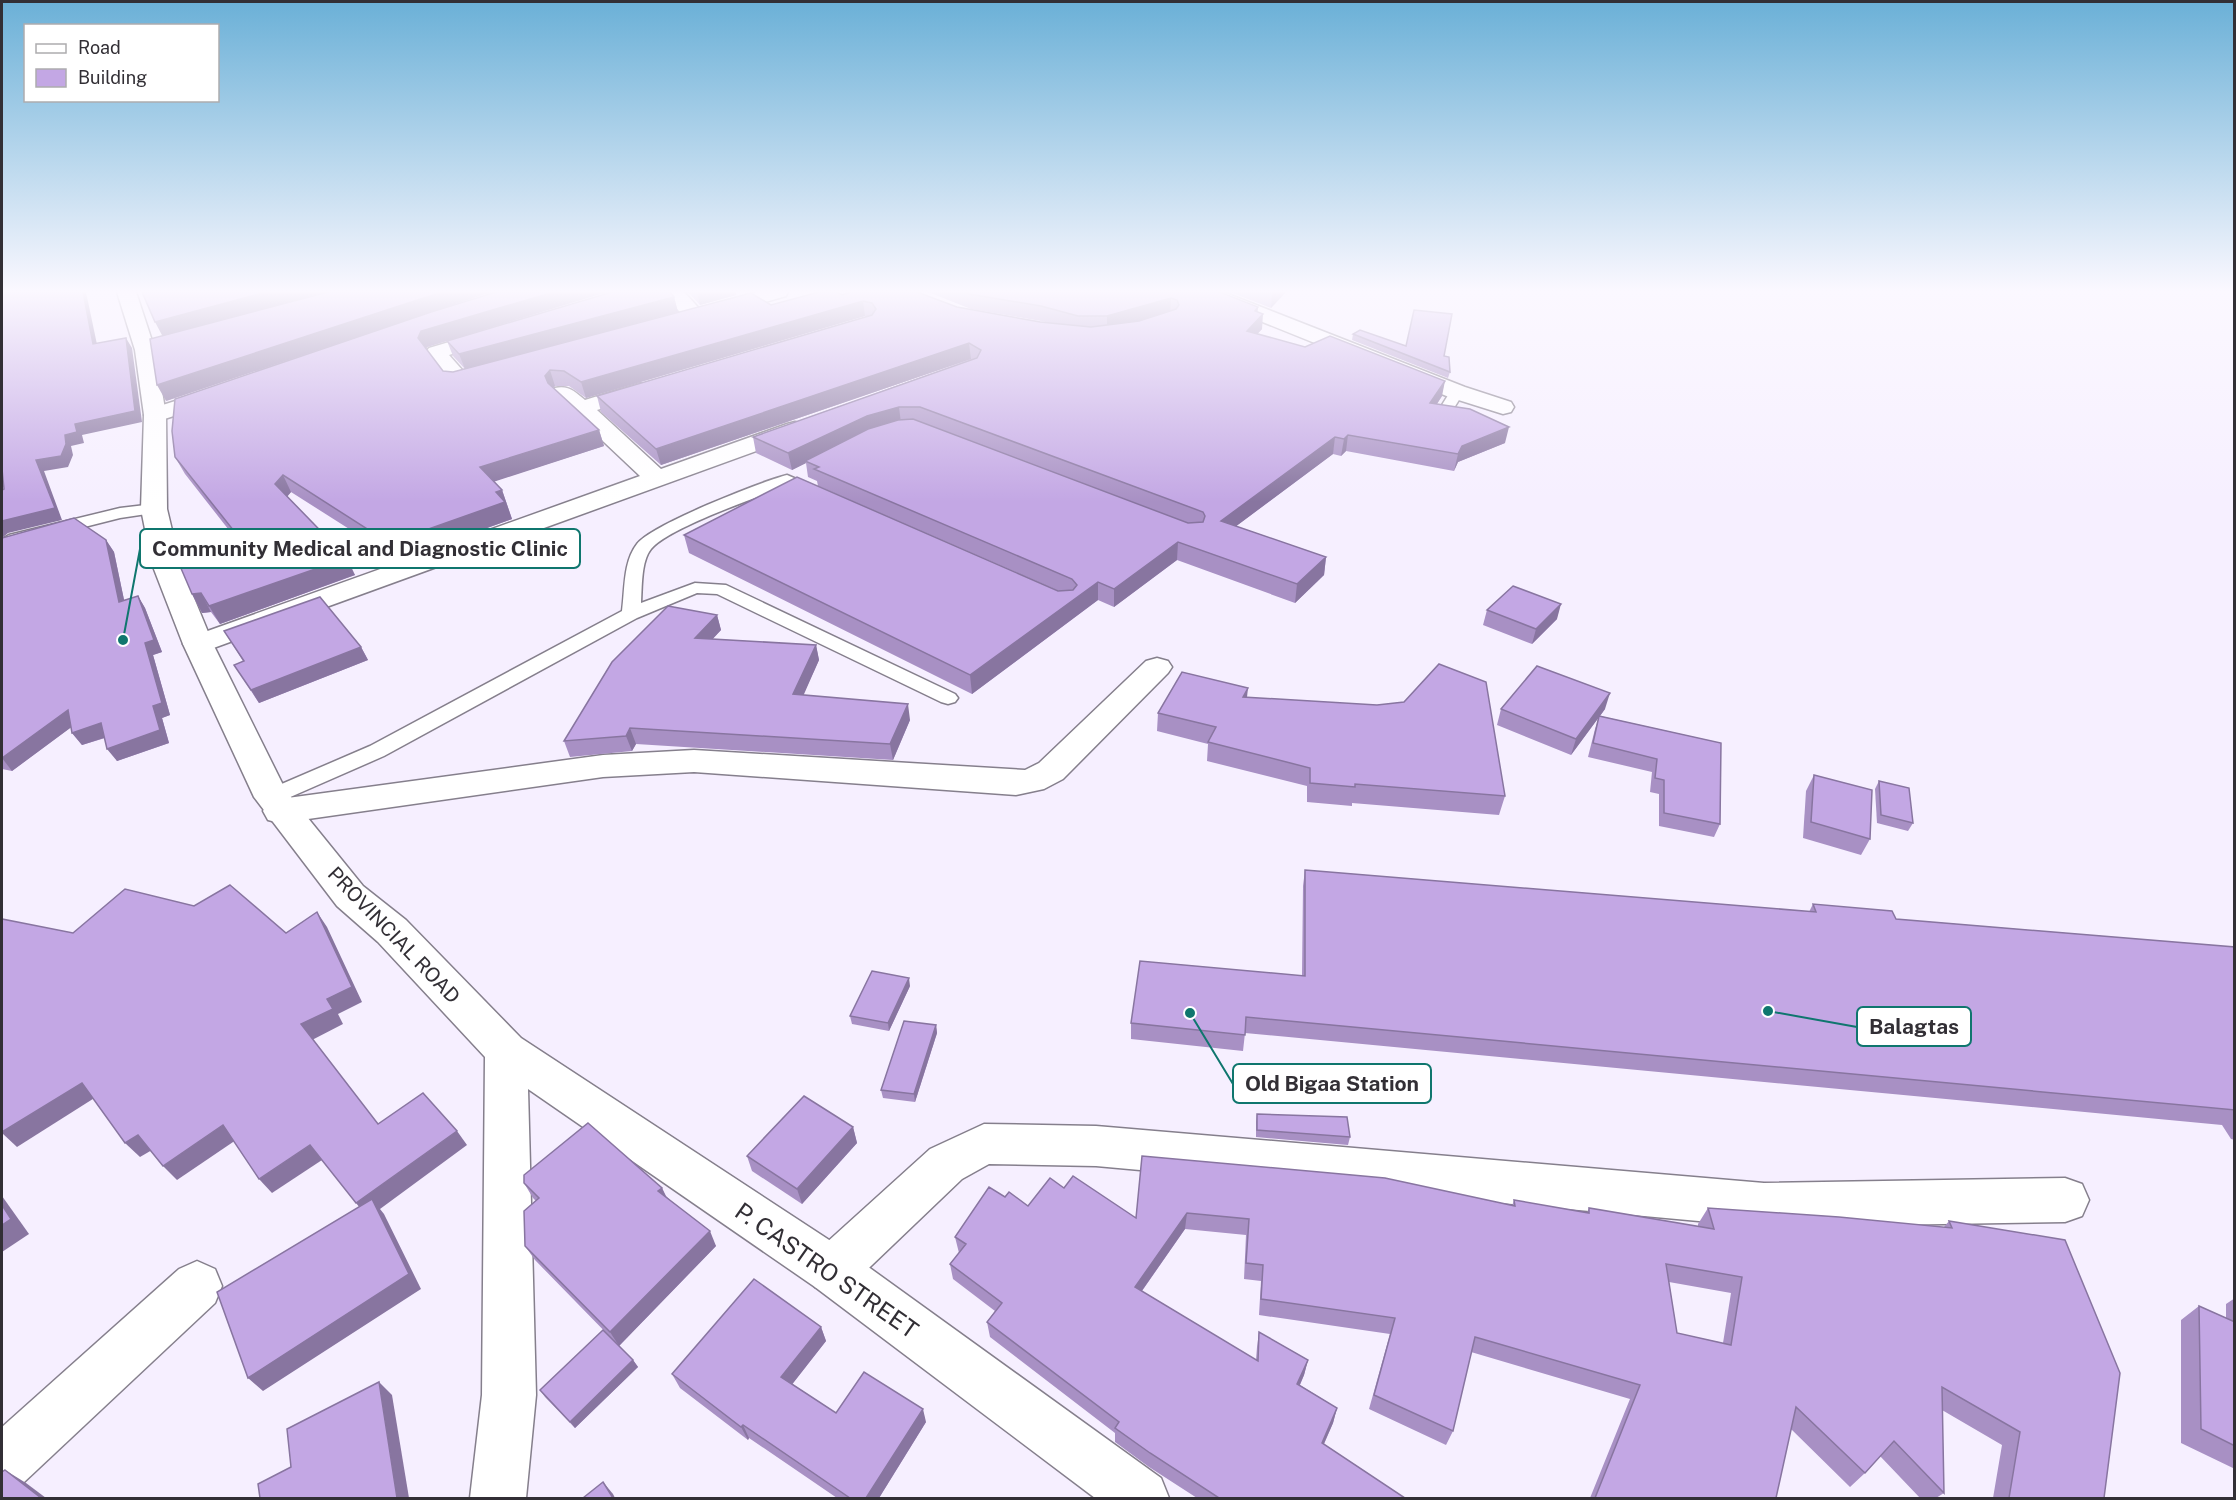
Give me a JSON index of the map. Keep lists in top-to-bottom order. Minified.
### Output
{"streets":{"street":["PROVINCIAL ROAD","P. CASTRO STREET"]},"crossings":[["PROVINCIAL ROAD","P. CASTRO STREET"]],"places":["Community Medical and Diagnostic Clinic","Balagtas","Old Bigaa Station"],"legend":["Road","Building"]}
